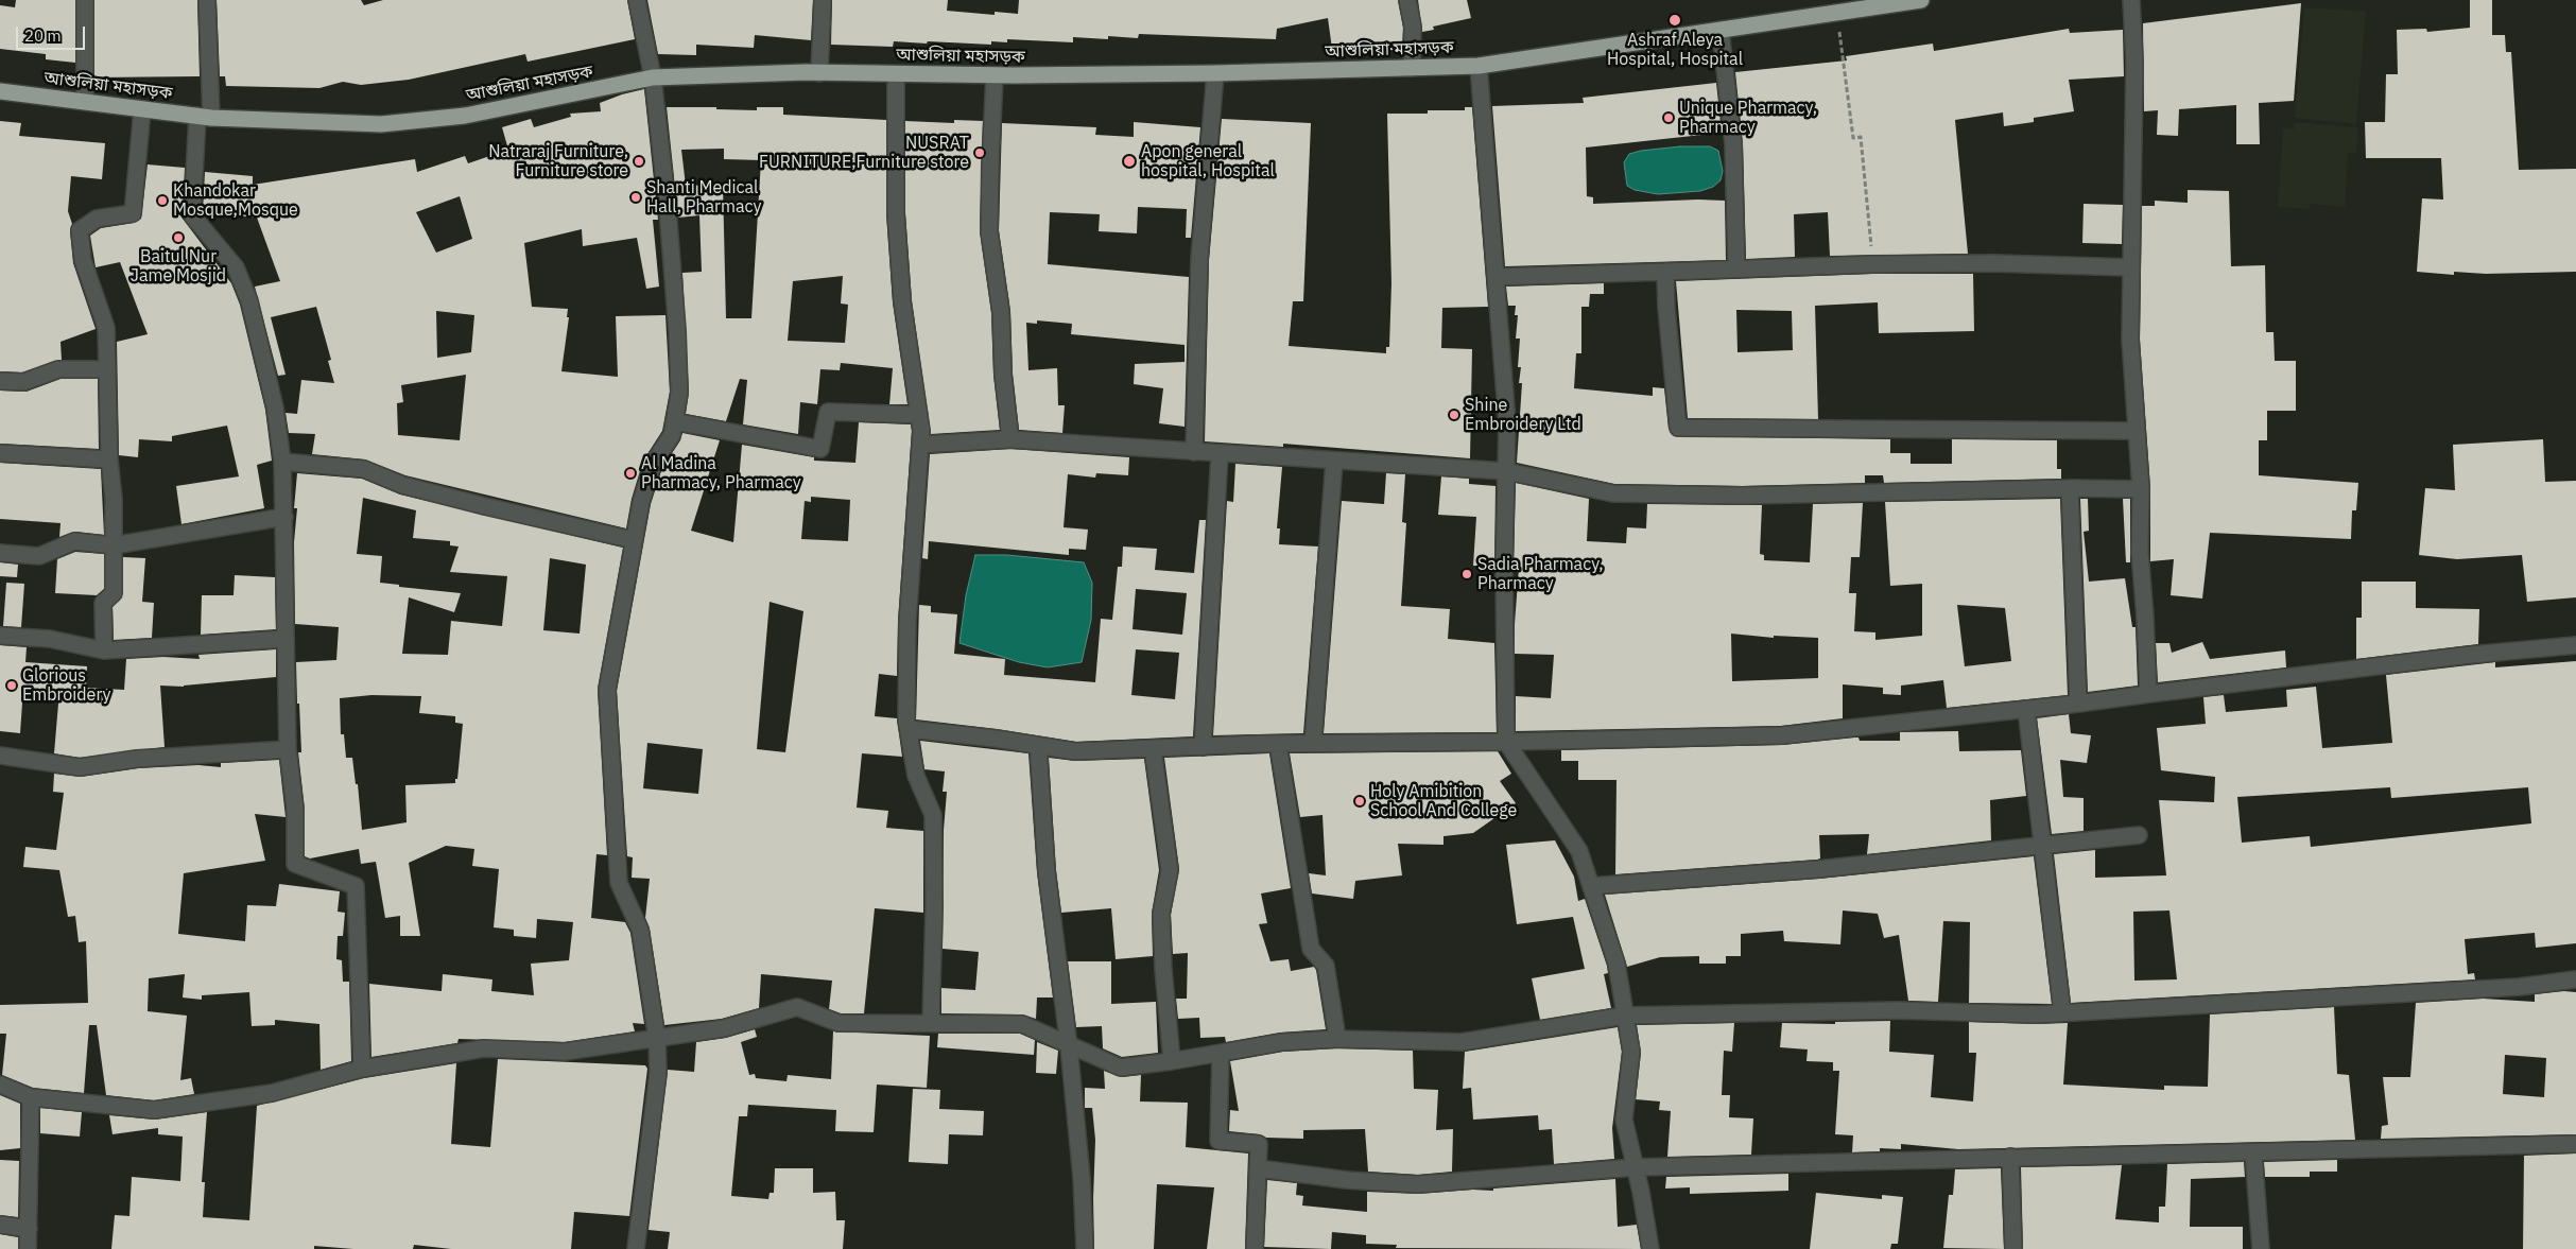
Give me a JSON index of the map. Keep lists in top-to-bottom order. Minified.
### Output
{"streets":{"highway":["আশুলিয়া মহাসড়ক"]},"places":["Ashraf Aleya Hospital, Hospital","Unique Pharmacy, Pharmacy","NUSRAT FURNITURE,Furniture store","Natraraj Furniture, Furniture store","Apon general hospital, Hospital","Shanti Medical Hall, Pharmacy","Khandokar Mosque,Mosque","Baitul Nur Jame Mosjid","Shine Embroidery Ltd","Al Madina Pharmacy, Pharmacy","Sadia Pharmacy, Pharmacy","Glorious Embroidery","Holy Amibition School And College"],"scale_bar":"20 m"}
